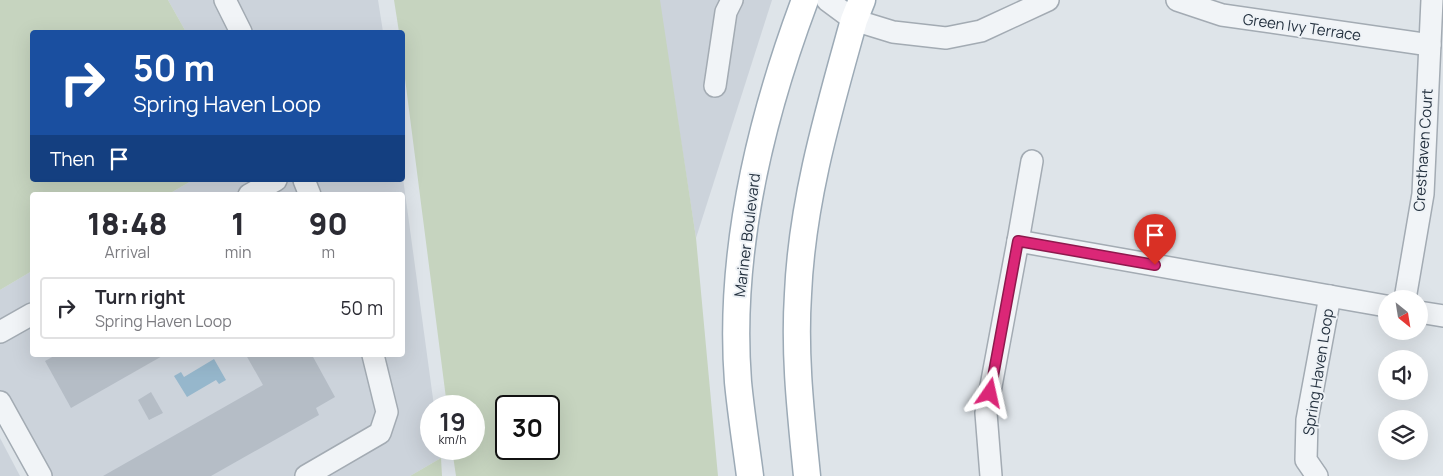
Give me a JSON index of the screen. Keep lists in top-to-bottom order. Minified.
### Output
{"streets":{"main road":["Mariner Boulevard"],"street":["Green Ivy Terrace","Cresthaven Court","Spring Haven Loop"]},"crossings":[["Green Ivy Terrace","Cresthaven Court"]],"north":"bottom right","page":{"turn":["50 m","Spring Haven Loop"],"then":"Then","eta":["18:48","Arrival","1","min","90","m"],"list":[{"name":"Turn right","note":"Spring Haven Loop","value":"50 m"}],"speed":"19 km/h","limit":"30"}}
